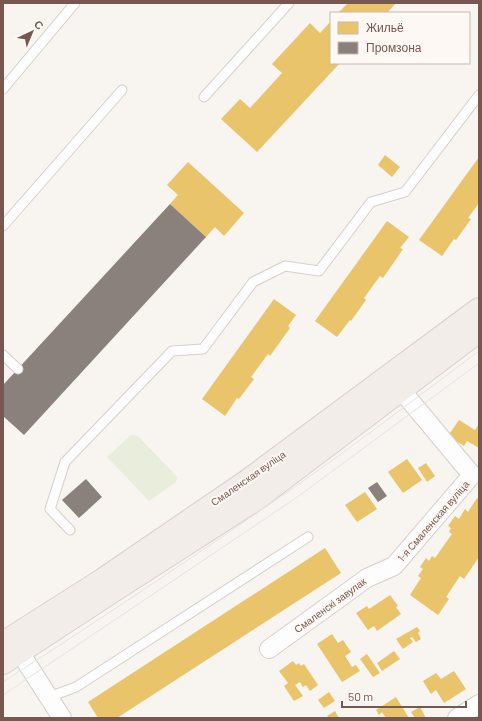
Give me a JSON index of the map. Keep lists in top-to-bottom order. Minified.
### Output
{"streets":{"main road":["Смаленская вуліца"],"street":["1-я Смаленская вуліца","Смаленскі завулак"]},"crossings":[["1-я Смаленская вуліца","Смаленскі завулак"]],"legend":["Жильё","Промзона"],"scale_bar":"50 m","north":"top right"}
